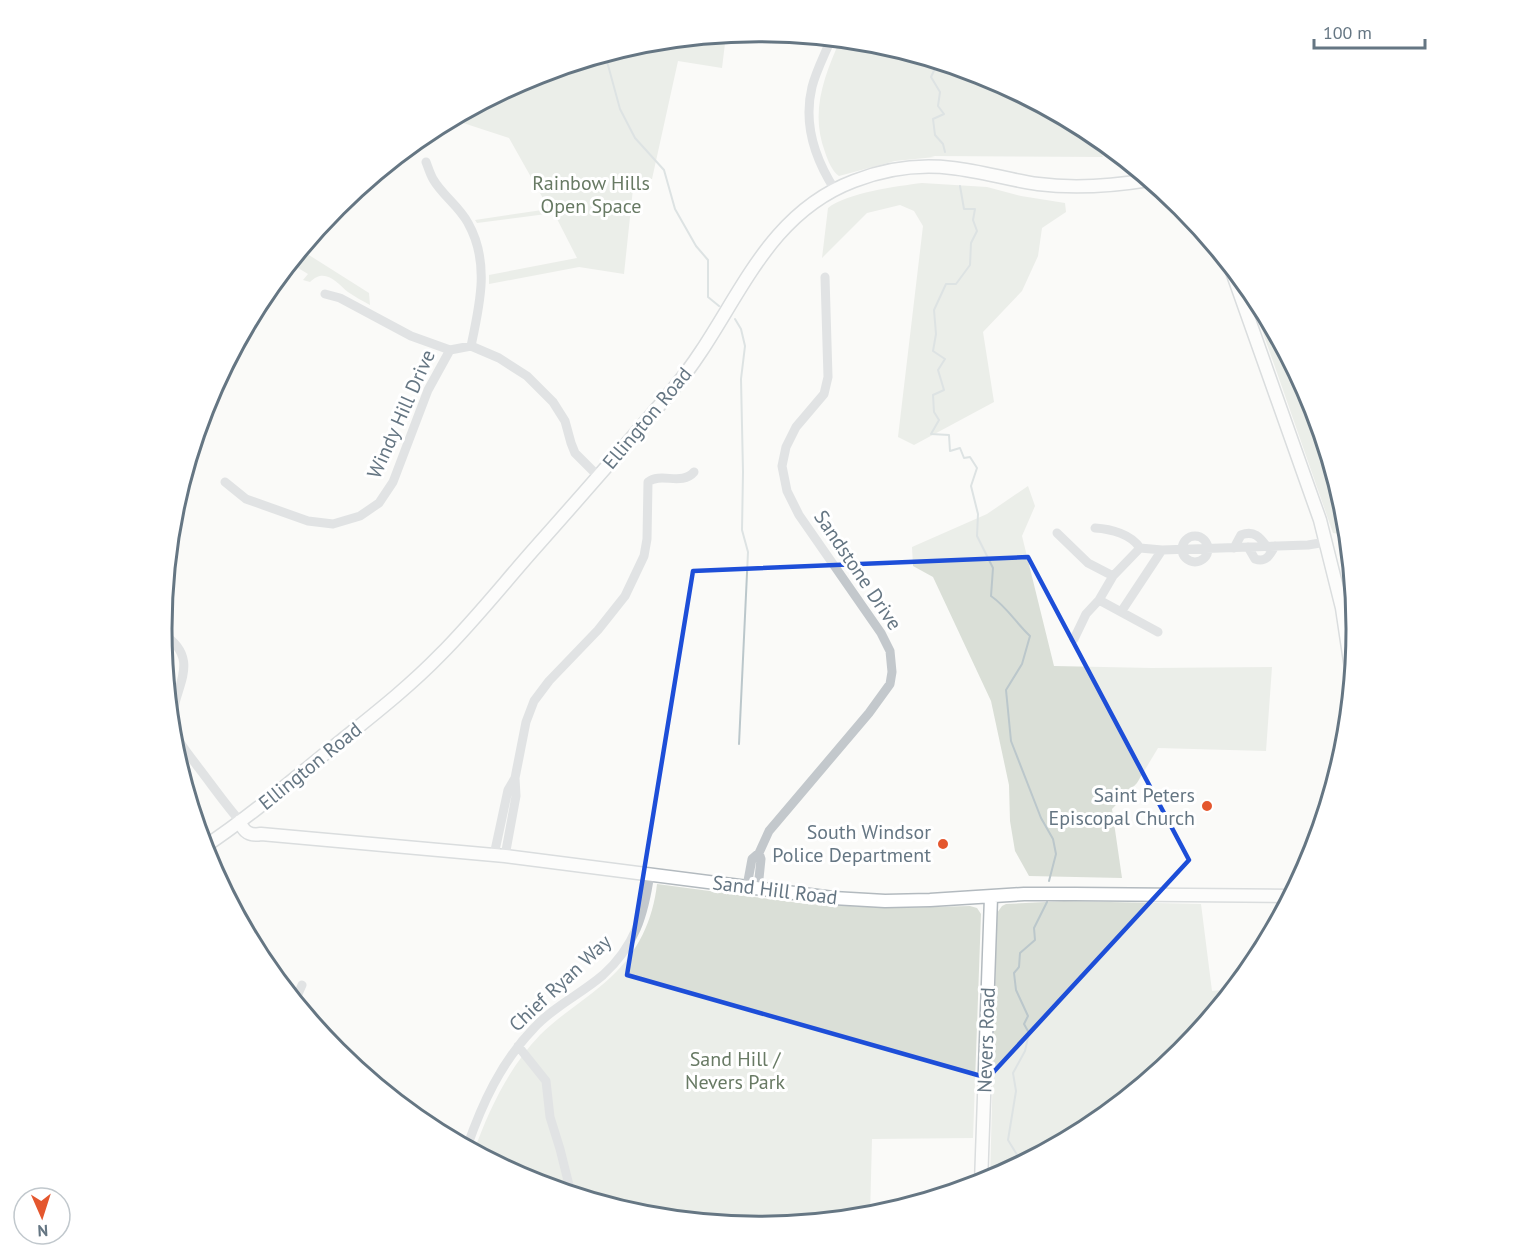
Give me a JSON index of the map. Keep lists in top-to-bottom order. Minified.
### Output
{"streets":{"main road":["Ellington Road","Sand Hill Road","Nevers Road"],"street":["Windy Hill Drive","Sandstone Drive","Chief Ryan Way"]},"crossings":[["Ellington Road","Sand Hill Road"],["Sandstone Drive","Sand Hill Road"],["Sand Hill Road","Chief Ryan Way"],["Sand Hill Road","Nevers Road"]],"parks":["Rainbow Hills Open Space","Sand Hill / Nevers Park"],"places":["Saint Peters Episcopal Church","South Windsor Police Department"],"scale_bar":"100 m","north":"bottom"}
